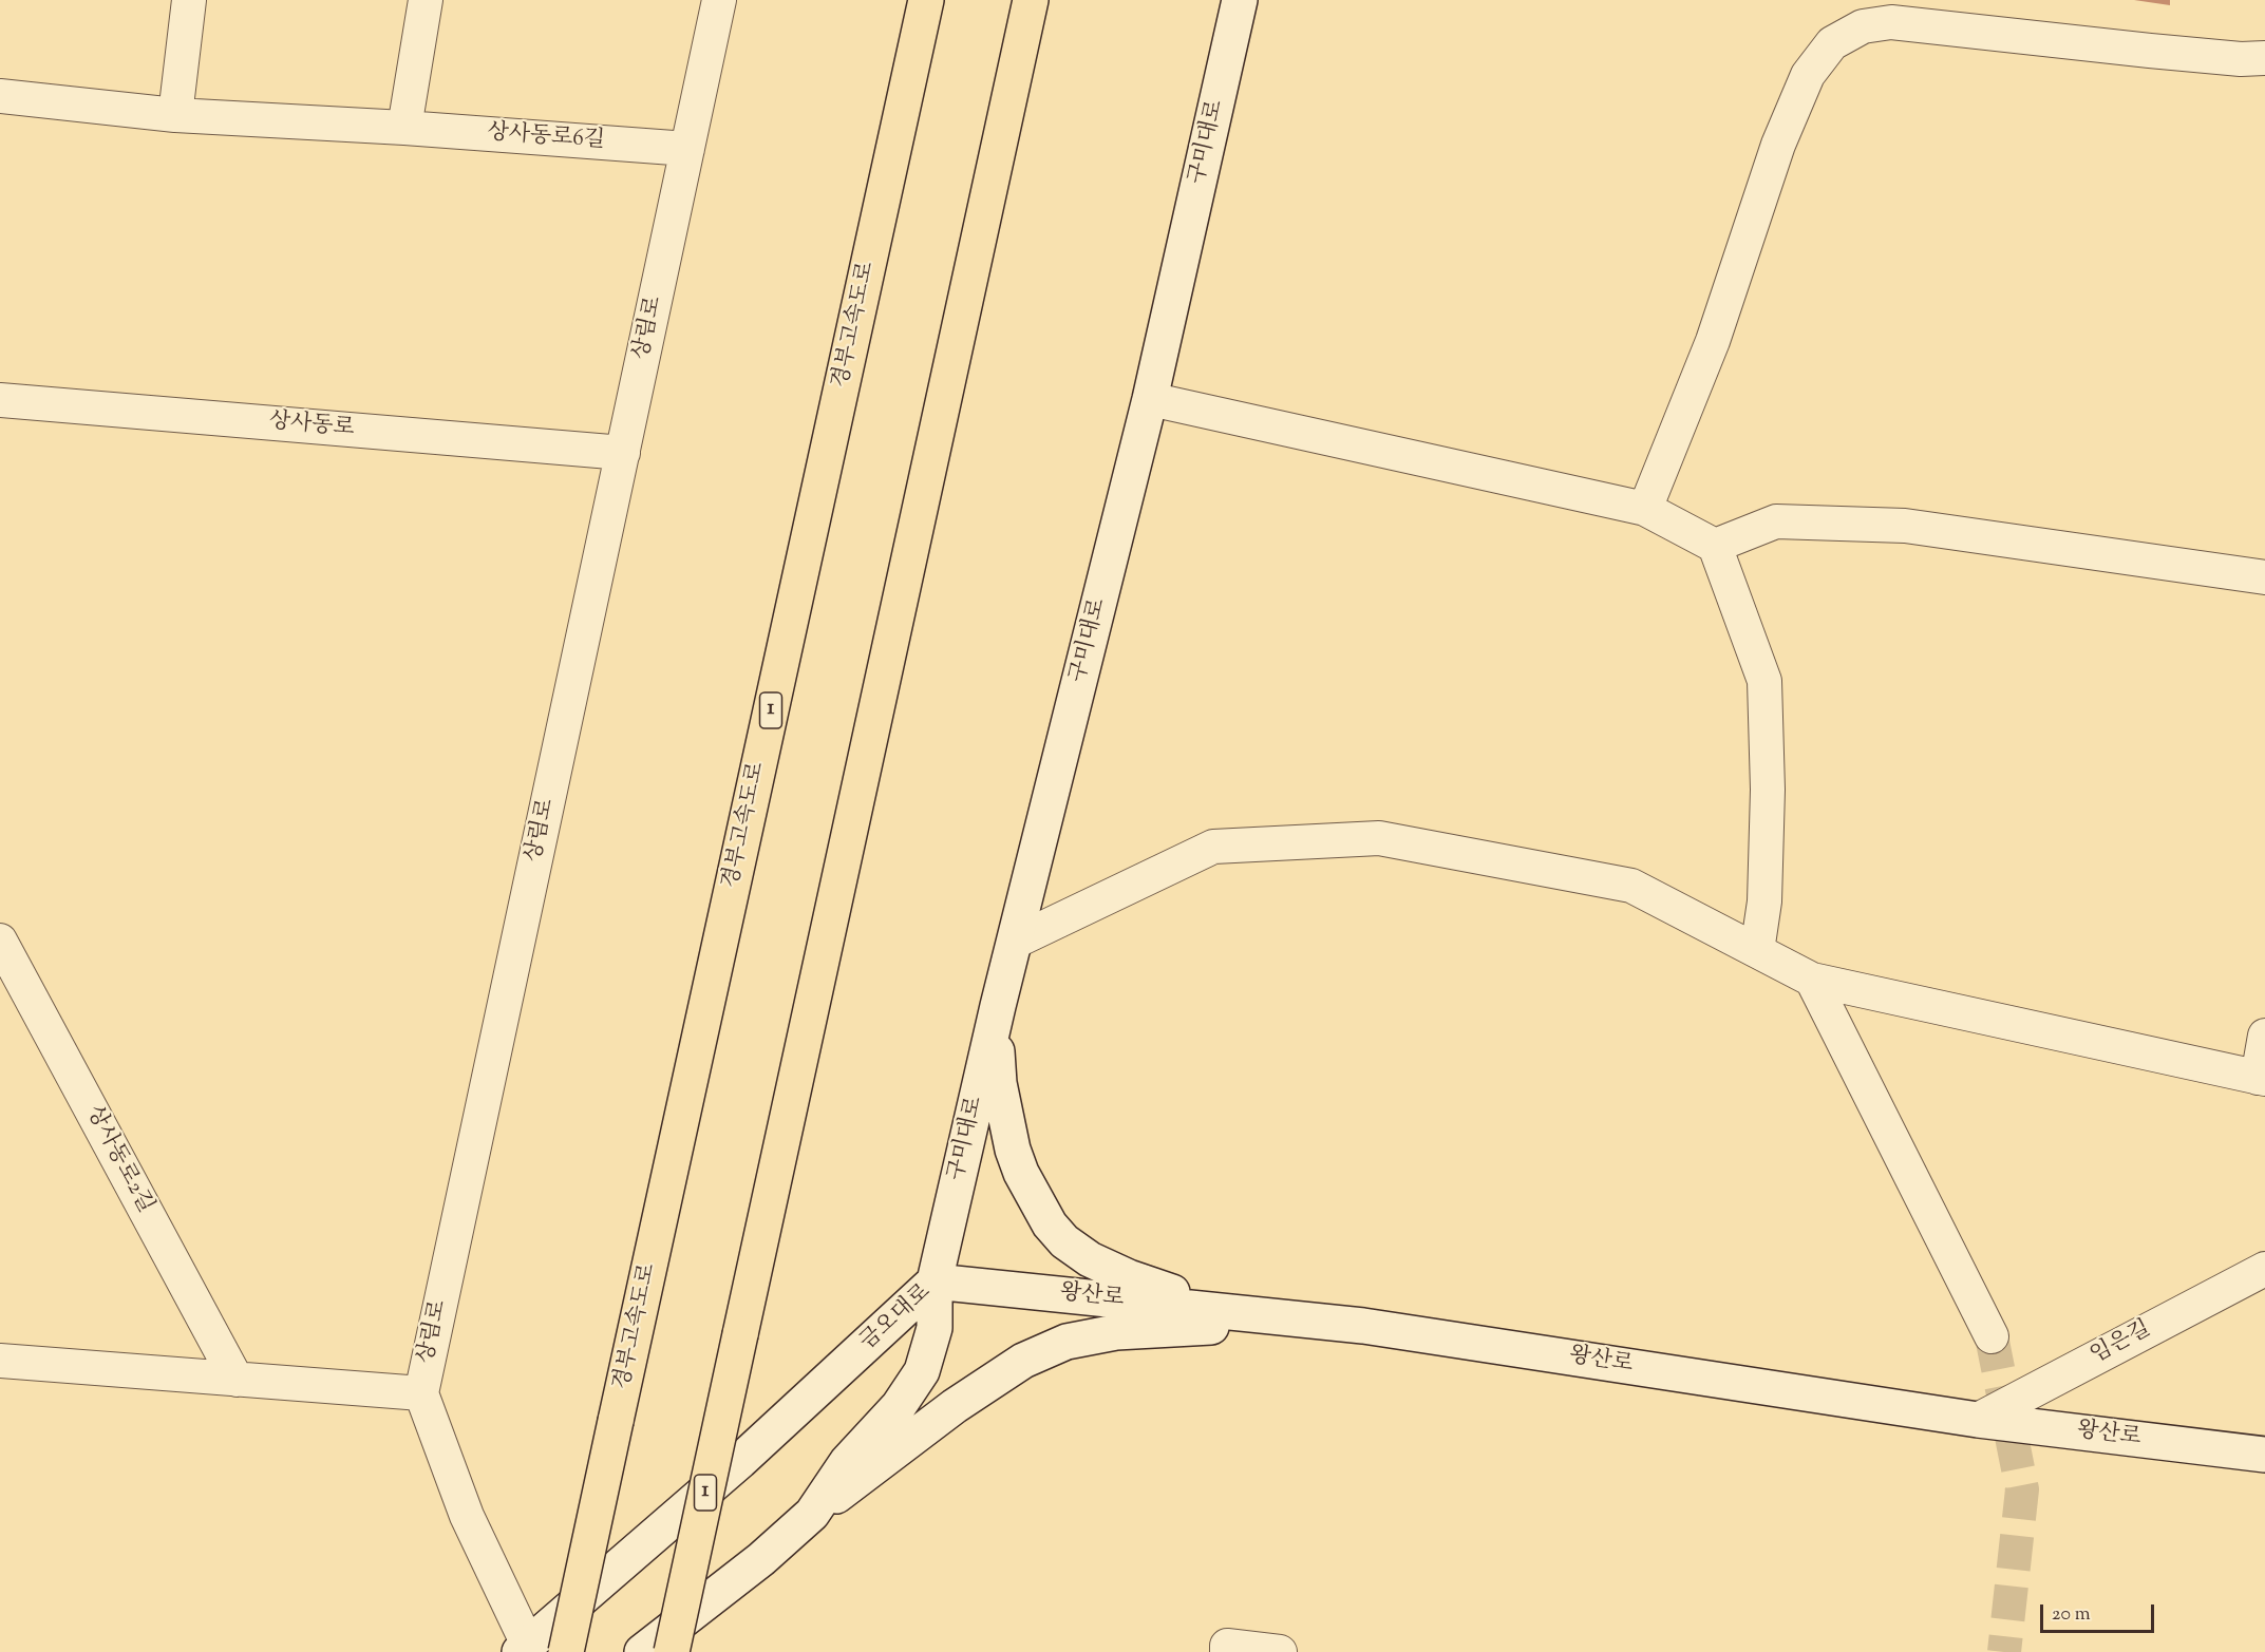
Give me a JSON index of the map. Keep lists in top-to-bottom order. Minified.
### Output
{"streets":{"highway":["경부고속도로","1"],"main road":["구미대로","왕산로","금오대로"],"street":["상사동로6길","상림로","상사동로","상사동로2길","임은길"]},"crossings":[["상사동로6길","상림로"],["구미대로","왕산로"],["구미대로","금오대로"],["상림로","상사동로"],["상림로","금오대로"],["왕산로","금오대로"],["왕산로","임은길"]],"scale_bar":"20 m"}
